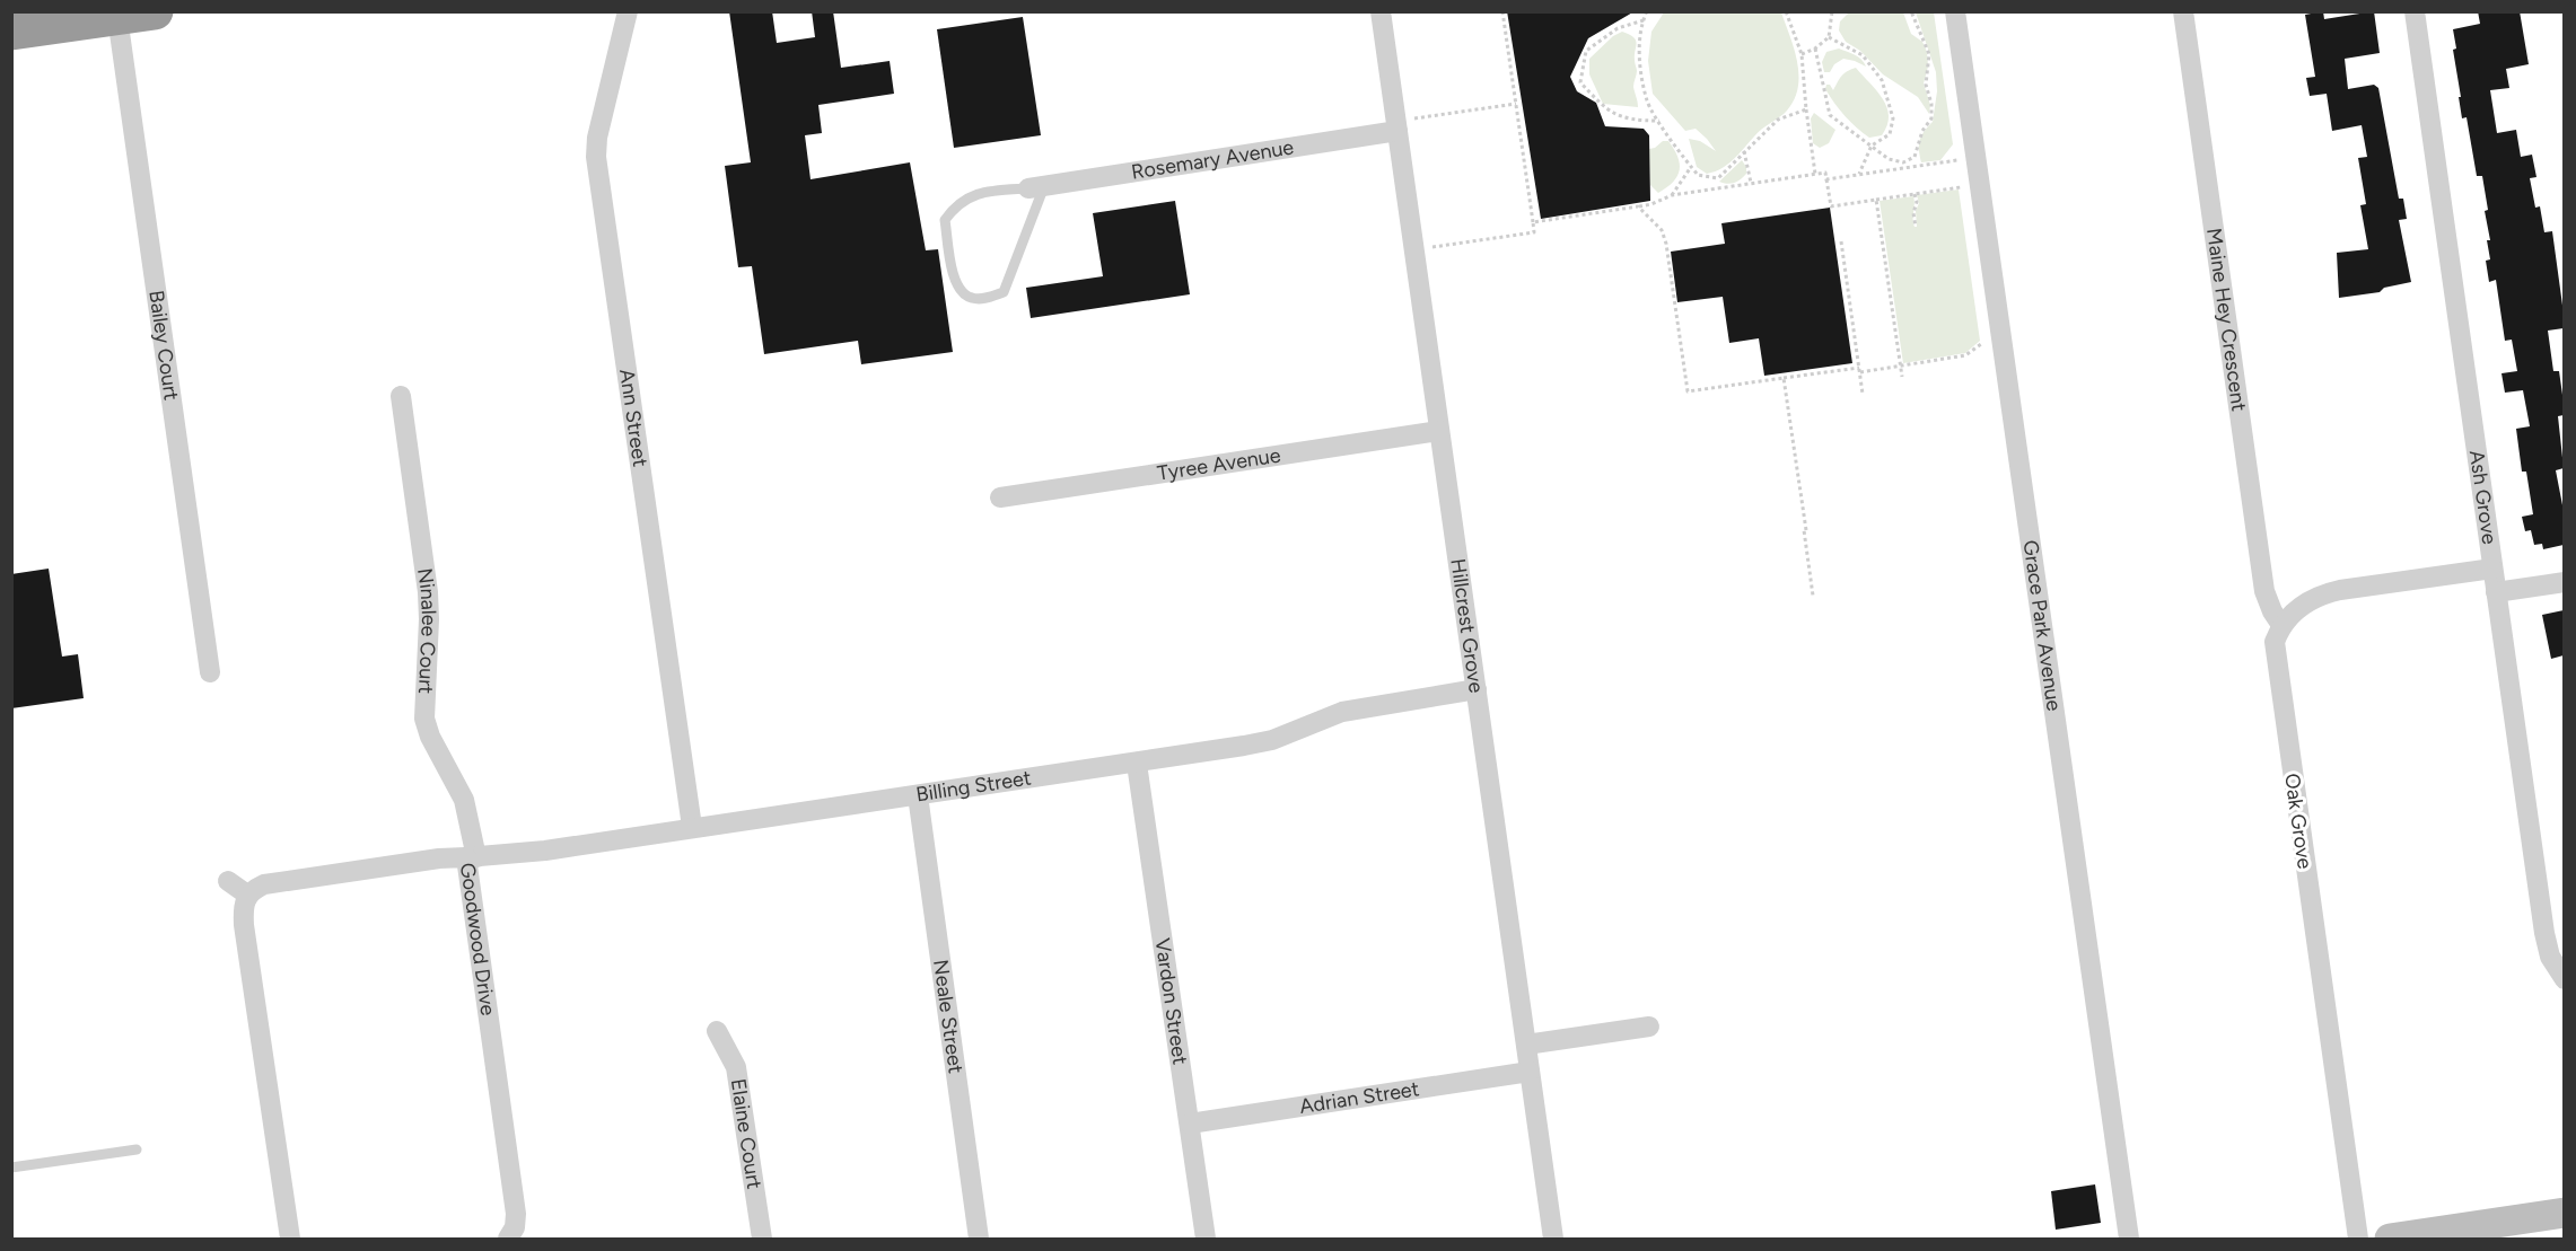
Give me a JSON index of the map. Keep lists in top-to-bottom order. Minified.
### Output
{"streets":{"street":["Rosemary Avenue","Maine Hey Crescent","Bailey Court","Ann Street","Tyree Avenue","Ash Grove","Hillcrest Grove","Grace Park Avenue","Ninalee Court","Billing Street","Oak Grove","Goodwood Drive","Vardon Street","Neale Street","Adrian Street","Elaine Court"]},"crossings":[["Rosemary Avenue","Hillcrest Grove"],["Maine Hey Crescent","Oak Grove"],["Ann Street","Billing Street"],["Tyree Avenue","Hillcrest Grove"],["Hillcrest Grove","Billing Street"],["Hillcrest Grove","Adrian Street"],["Ninalee Court","Billing Street"],["Ninalee Court","Goodwood Drive"],["Billing Street","Goodwood Drive"],["Billing Street","Vardon Street"],["Billing Street","Neale Street"],["Vardon Street","Adrian Street"]]}
